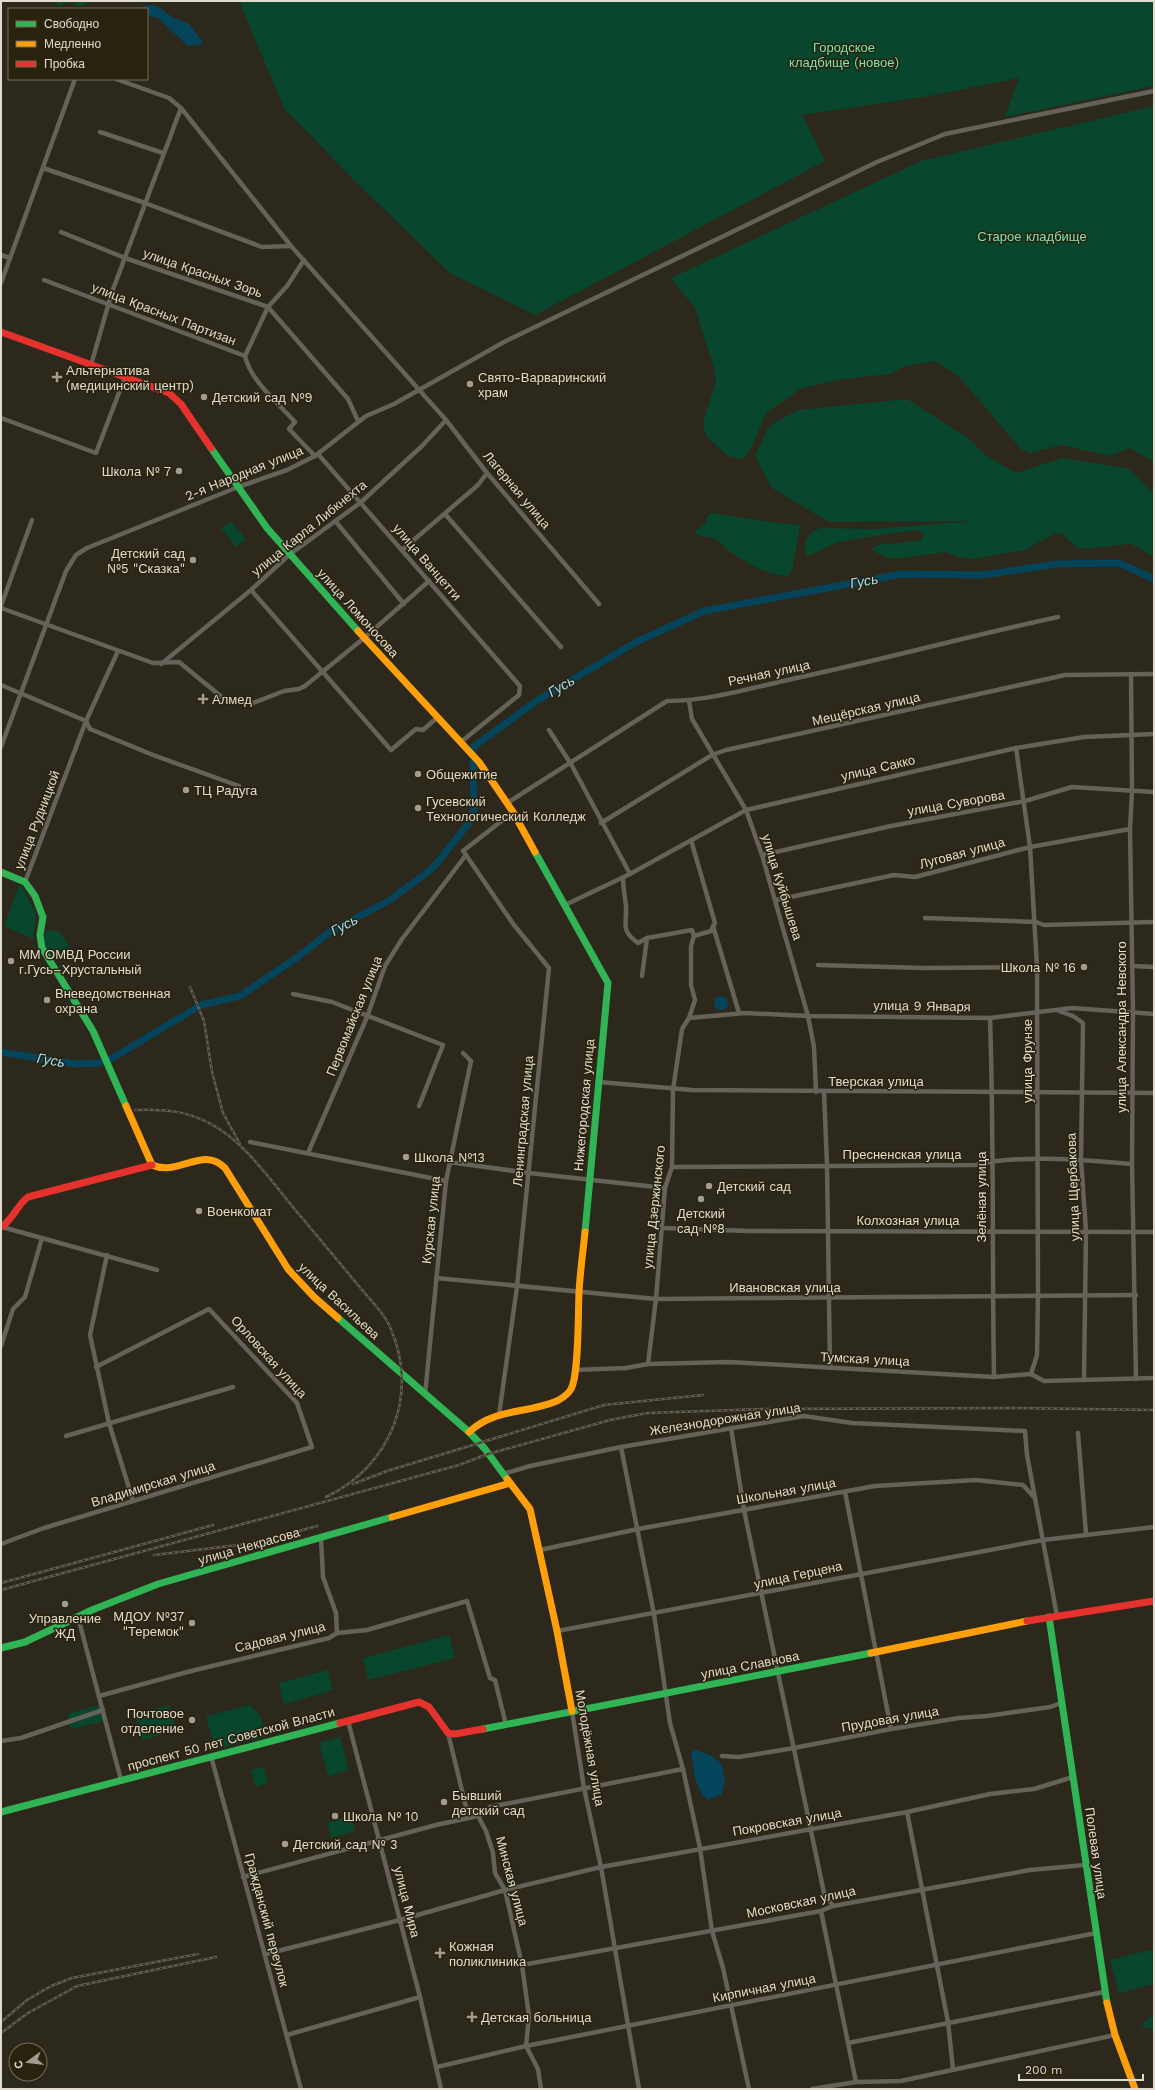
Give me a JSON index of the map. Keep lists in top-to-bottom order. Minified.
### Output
{"streets":{"main road":["улица Ломоносова","улица Рудницкой","Нижегородская улица","улица Васильева","улица Некрасова","улица Славнова","проспект 50 лет Советской Власти","Молодёжная улица","Полевая улица"],"street":["улица Красных Зорь","улица Красных Партизан","2-я Народная улица","Лагерная улица","улица Карла Либкнехта","улица Ванцетти","Речная улица","Мещёрская улица","улица Сакко","улица Суворова","Луговая улица","улица Куйбышева","улица 9 Января","Первомайская улица","улица Александра Невского","улица Фрунзе","Тверская улица","Ленинградская улица","Пресненская улица","улица Щербакова","Зелёная улица","улица Дзержинского","Курская улица","Колхозная улица","Ивановская улица","Орловская улица","Тумская улица","Железнодорожная улица","Владимирская улица","Школьная улица","улица Герцена","Садовая улица","Прудовая улица","Покровская улица","Минская улица","улица Мира","Московская улица","Гражданский переулок","Кирпичная улица"]},"crossings":[["улица Красных Зорь","2-я Народная улица"],["улица Красных Партизан","2-я Народная улица"],["улица Красных Партизан","улица Ванцетти"],["2-я Народная улица","Лагерная улица"],["2-я Народная улица","улица Ванцетти"],["2-я Народная улица","улица Ломоносова"],["Лагерная улица","улица Карла Либкнехта"],["улица Карла Либкнехта","улица Ванцетти"],["улица Карла Либкнехта","улица Ломоносова"],["улица Ванцетти","улица Ломоносова"],["улица Ломоносова","Нижегородская улица"],["Речная улица","улица Куйбышева"],["Речная улица","Нижегородская улица"],["Мещёрская улица","улица Куйбышева"],["Мещёрская улица","улица Александра Невского"],["улица Сакко","улица Куйбышева"],["улица Сакко","улица Александра Невского"],["улица Сакко","улица Фрунзе"],["улица Сакко","Нижегородская улица"],["улица Суворова","улица Куйбышева"],["улица Суворова","улица Александра Невского"],["улица Суворова","улица Фрунзе"],["улица Рудницкой","улица Васильева"],["Луговая улица","улица Куйбышева"],["Луговая улица","улица Александра Невского"],["Луговая улица","улица Фрунзе"],["улица Куйбышева","улица 9 Января"],["улица Куйбышева","Тверская улица"],["улица 9 Января","улица Александра Невского"],["улица 9 Января","улица Фрунзе"],["улица 9 Января","улица Щербакова"],["улица 9 Января","Зелёная улица"],["улица 9 Января","улица Дзержинского"],["Первомайская улица","Нижегородская улица"],["Первомайская улица","Ленинградская улица"],["улица Александра Невского","Тверская улица"],["улица Александра Невского","Пресненская улица"],["улица Александра Невского","Колхозная улица"],["улица Александра Невского","Ивановская улица"],["улица Александра Невского","Тумская улица"],["улица Фрунзе","Тверская улица"],["улица Фрунзе","Пресненская улица"],["улица Фрунзе","Колхозная улица"],["улица Фрунзе","Ивановская улица"],["улица Фрунзе","Тумская улица"],["Тверская улица","Нижегородская улица"],["Тверская улица","улица Щербакова"],["Тверская улица","Зелёная улица"],["Тверская улица","улица Дзержинского"],["Нижегородская улица","Ленинградская улица"],["Нижегородская улица","Ивановская улица"],["Нижегородская улица","улица Васильева"],["Нижегородская улица","Тумская улица"],["Нижегородская улица","Молодёжная улица"],["Ленинградская улица","Ивановская улица"],["Пресненская улица","улица Щербакова"],["Пресненская улица","Зелёная улица"],["Пресненская улица","улица Дзержинского"],["улица Щербакова","Колхозная улица"],["улица Щербакова","Ивановская улица"],["улица Щербакова","Тумская улица"],["Зелёная улица","Колхозная улица"],["Зелёная улица","Ивановская улица"],["Зелёная улица","Тумская улица"],["улица Дзержинского","Колхозная улица"],["улица Дзержинского","Ивановская улица"],["улица Дзержинского","Тумская улица"],["Курская улица","Ивановская улица"],["Курская улица","улица Васильева"],["улица Васильева","Молодёжная улица"],["Орловская улица","Владимирская улица"],["Железнодорожная улица","Молодёжная улица"],["Железнодорожная улица","Полевая улица"],["Школьная улица","Молодёжная улица"],["Школьная улица","Полевая улица"],["улица Некрасова","Молодёжная улица"],["улица Герцена","Молодёжная улица"],["улица Герцена","Полевая улица"],["Садовая улица","улица Славнова"],["улица Славнова","проспект 50 лет Советской Власти"],["улица Славнова","Молодёжная улица"],["улица Славнова","Полевая улица"],["улица Славнова","Минская улица"],["Прудовая улица","Полевая улица"],["проспект 50 лет Советской Власти","Минская улица"],["проспект 50 лет Советской Власти","улица Мира"],["проспект 50 лет Советской Власти","Гражданский переулок"],["Молодёжная улица","Покровская улица"],["Молодёжная улица","Московская улица"],["Молодёжная улица","Кирпичная улица"],["Покровская улица","Полевая улица"],["Покровская улица","Минская улица"],["Покровская улица","улица Мира"],["Покровская улица","Гражданский переулок"],["Полевая улица","Московская улица"],["Полевая улица","Кирпичная улица"],["Минская улица","Московская улица"],["Минская улица","Кирпичная улица"],["улица Мира","Кирпичная улица"]],"water":["Гусь"],"parks":["Городское кладбище (новое)","Старое кладбище"],"places":{"health":["Альтернатива (медицинский центр)","Алмед","Кожная поликлиника","Детская больница"],"other":["Свято-Варваринский храм","Детский сад №9","Школа № 7","Детский сад №5 \"Сказка\"","Общежитие","ТЦ Радуга","Гусевский Технологический Колледж","ММ ОМВД России г.Гусь–Хрустальный","Школа № 16","Вневедомственная охрана","Школа №13","Детский сад","Детский сад №8","Военкомат","Управление ЖД","МДОУ №37 \"Теремок\"","Почтовое отделение","Бывший детский сад","Школа № 10","Детский сад № 3"]},"legend":["Свободно","Медленно","Пробка"],"scale_bar":"200 m","north":"left"}
